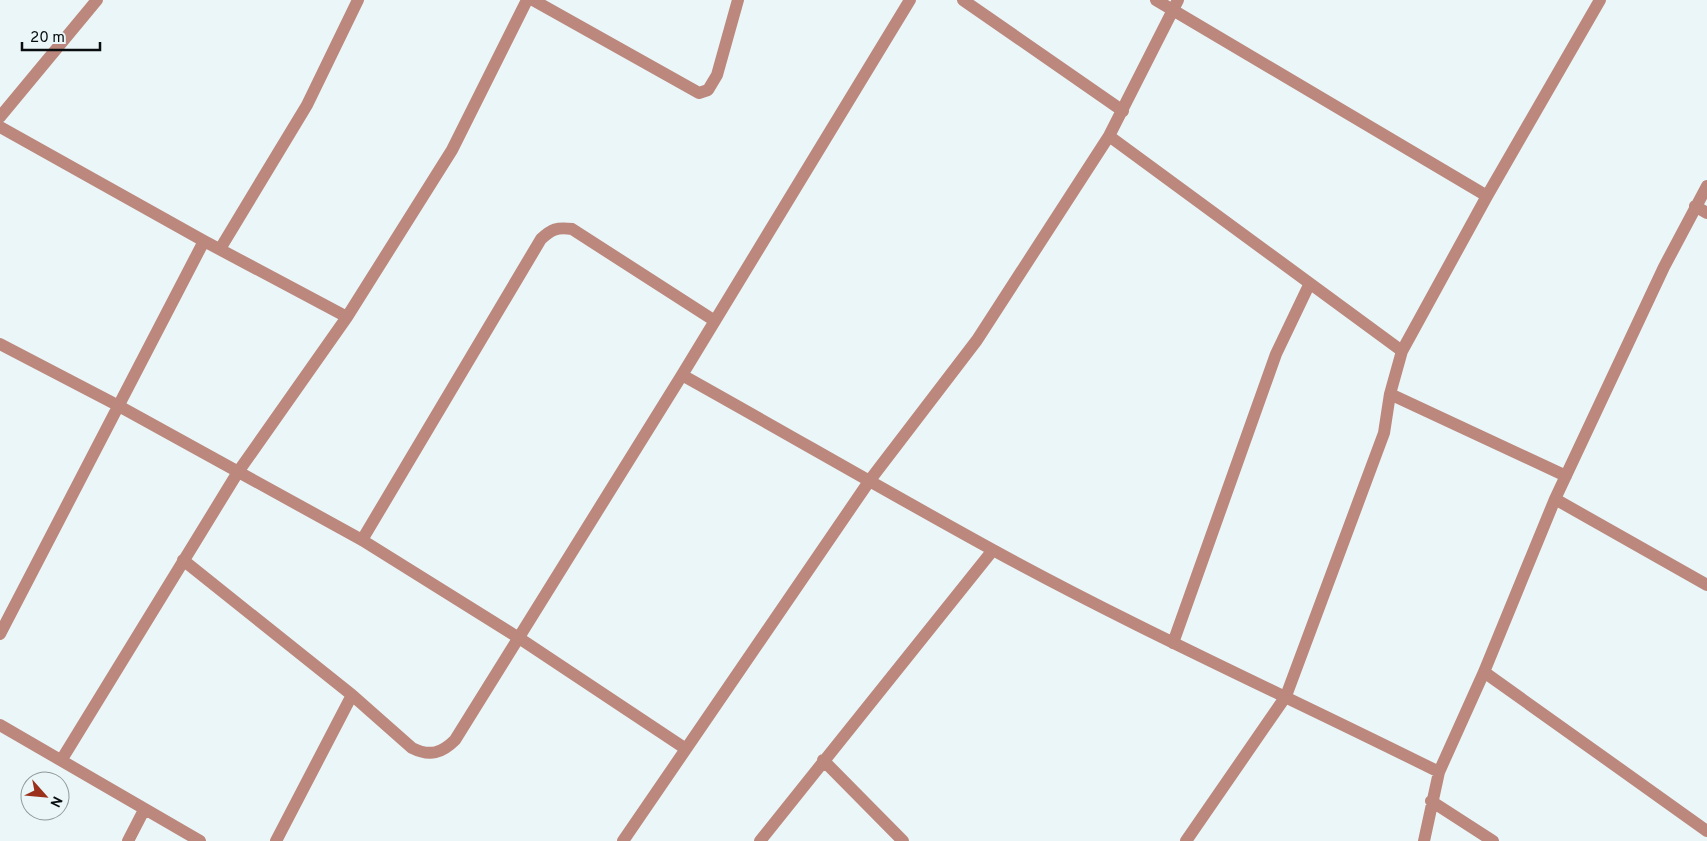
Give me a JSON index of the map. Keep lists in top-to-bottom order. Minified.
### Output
{"scale_bar":"20 m","north":"bottom right"}
